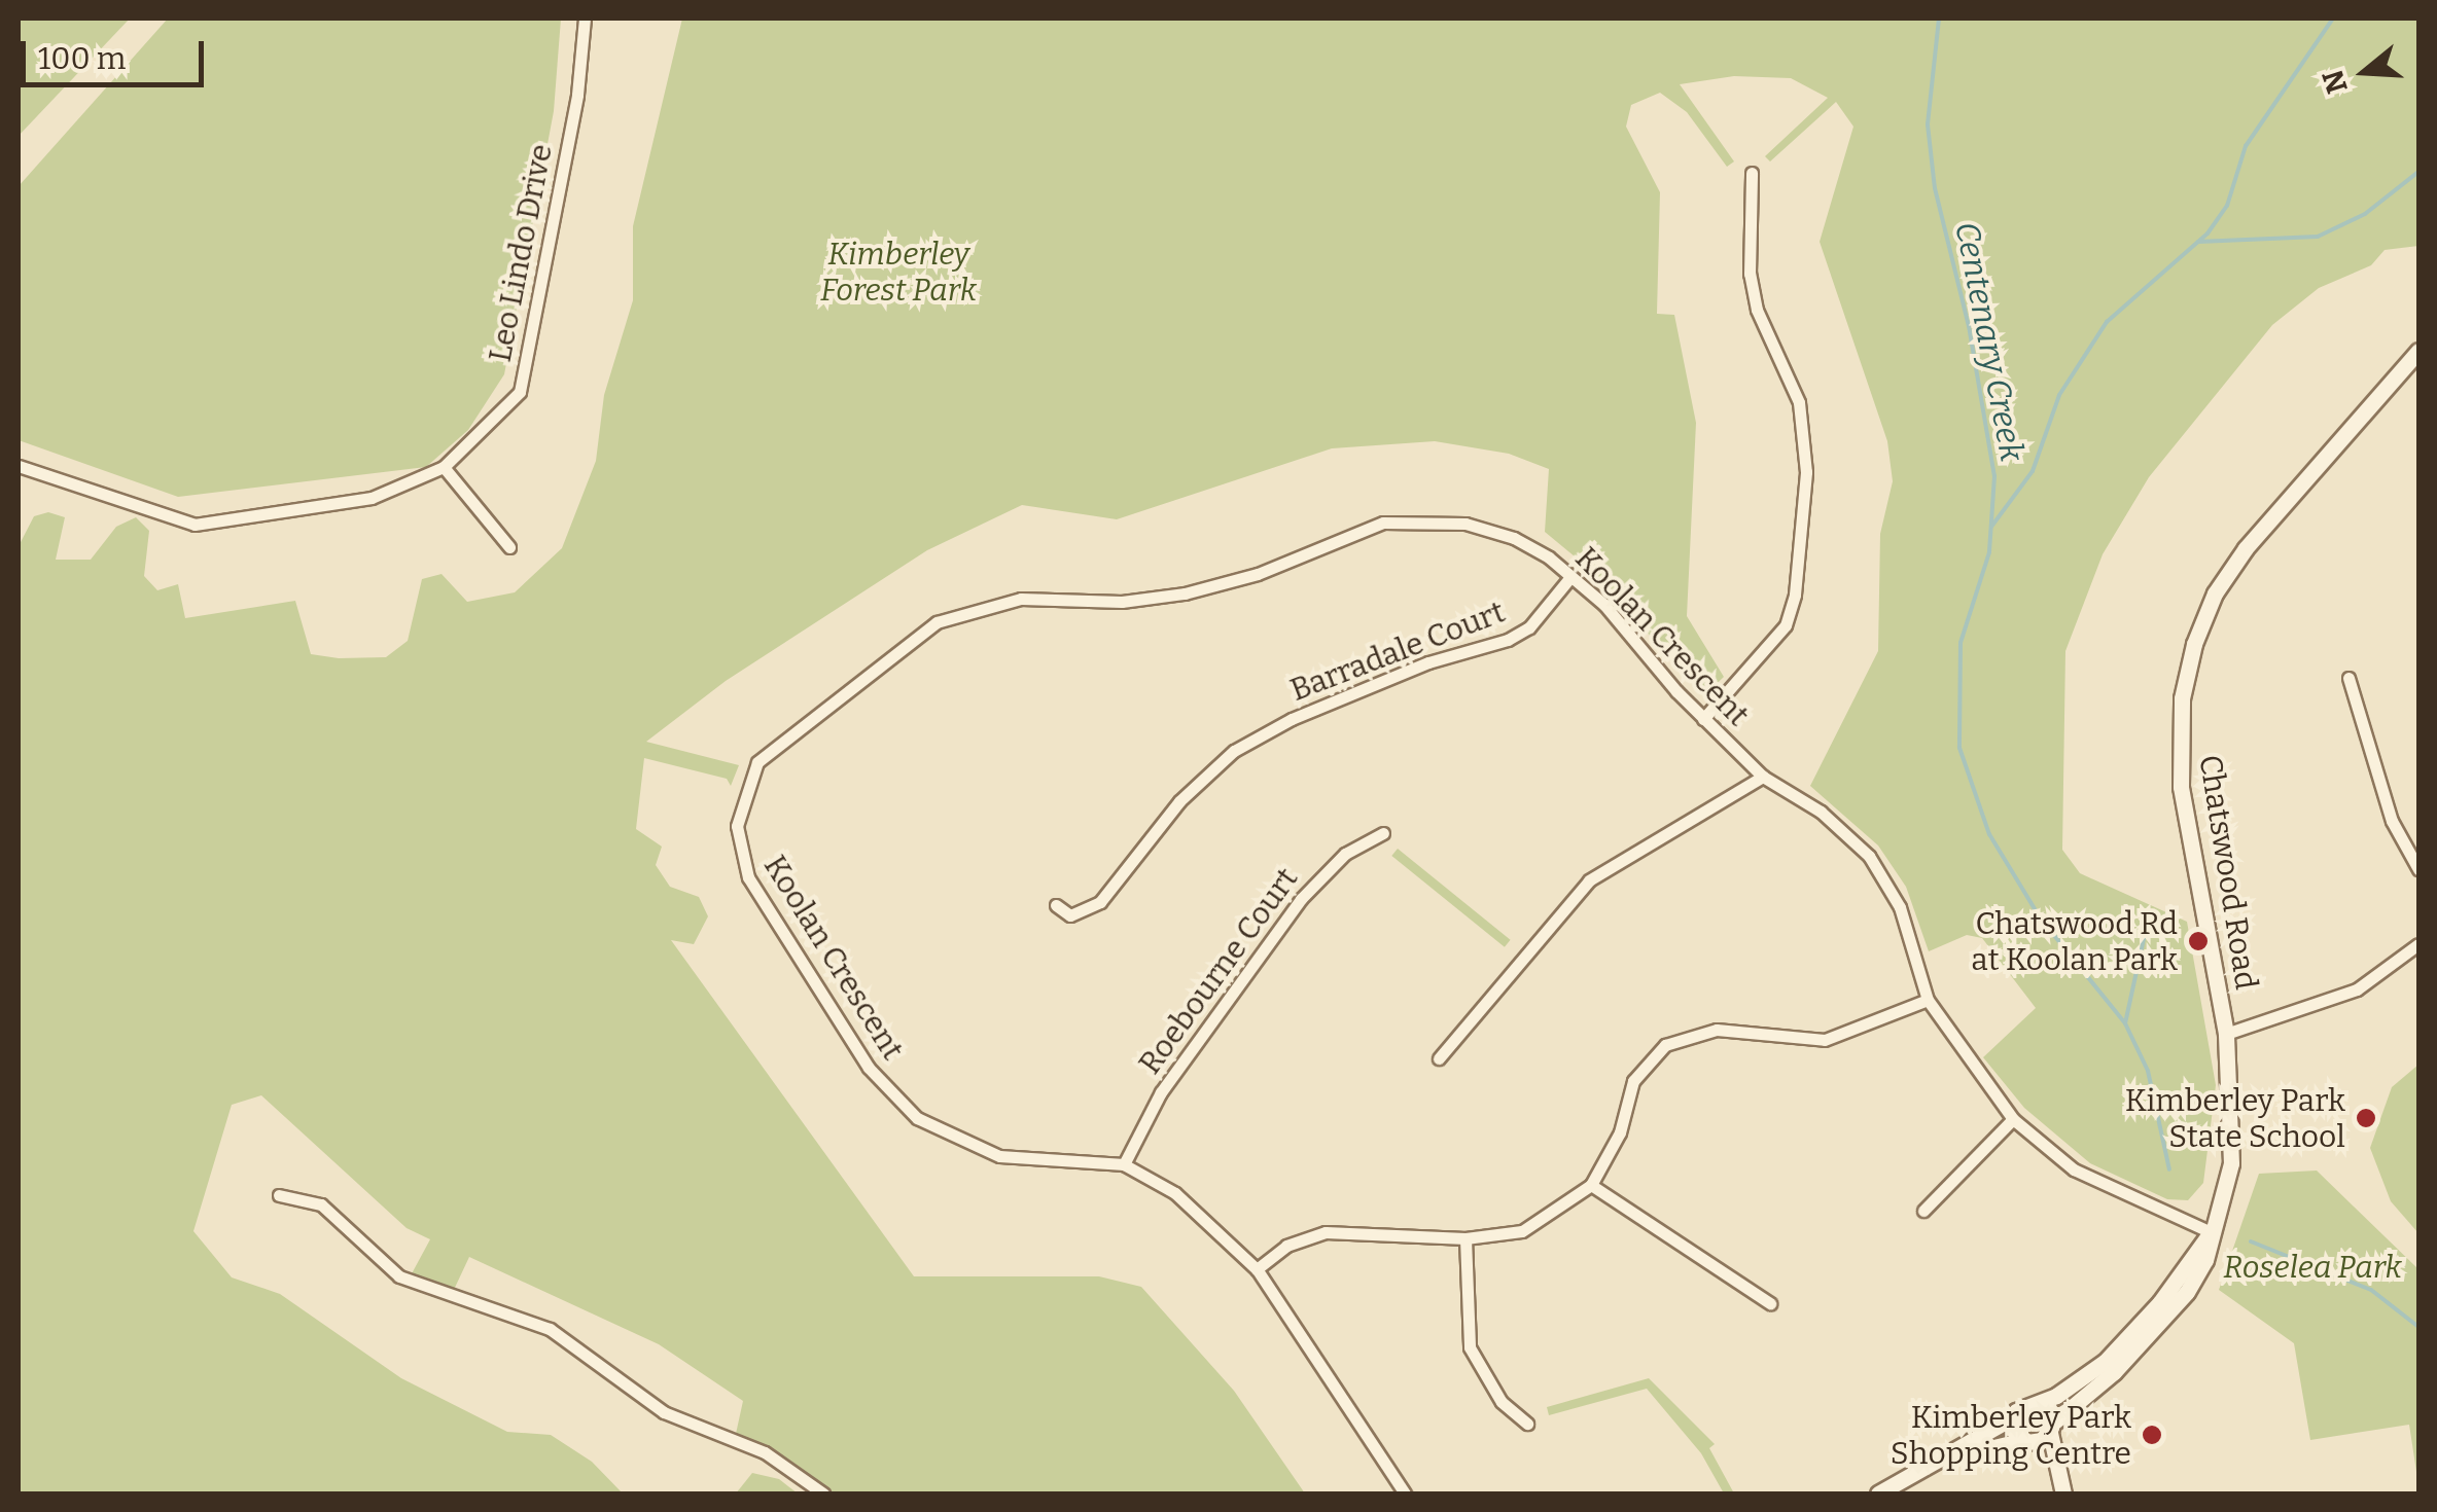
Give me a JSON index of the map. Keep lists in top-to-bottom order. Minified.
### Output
{"streets":{"street":["Leo Lindo Drive","Koolan Crescent","Barradale Court","Chatswood Road","Roebourne Court"]},"crossings":[["Koolan Crescent","Barradale Court"],["Koolan Crescent","Chatswood Road"],["Koolan Crescent","Roebourne Court"]],"water":["Centenary Creek"],"parks":["Kimberley Forest Park","Roselea Park"],"places":["Chatswood Rd at Koolan Park","Kimberley Park State School","Kimberley Park Shopping Centre"],"scale_bar":"100 m","north":"left"}
